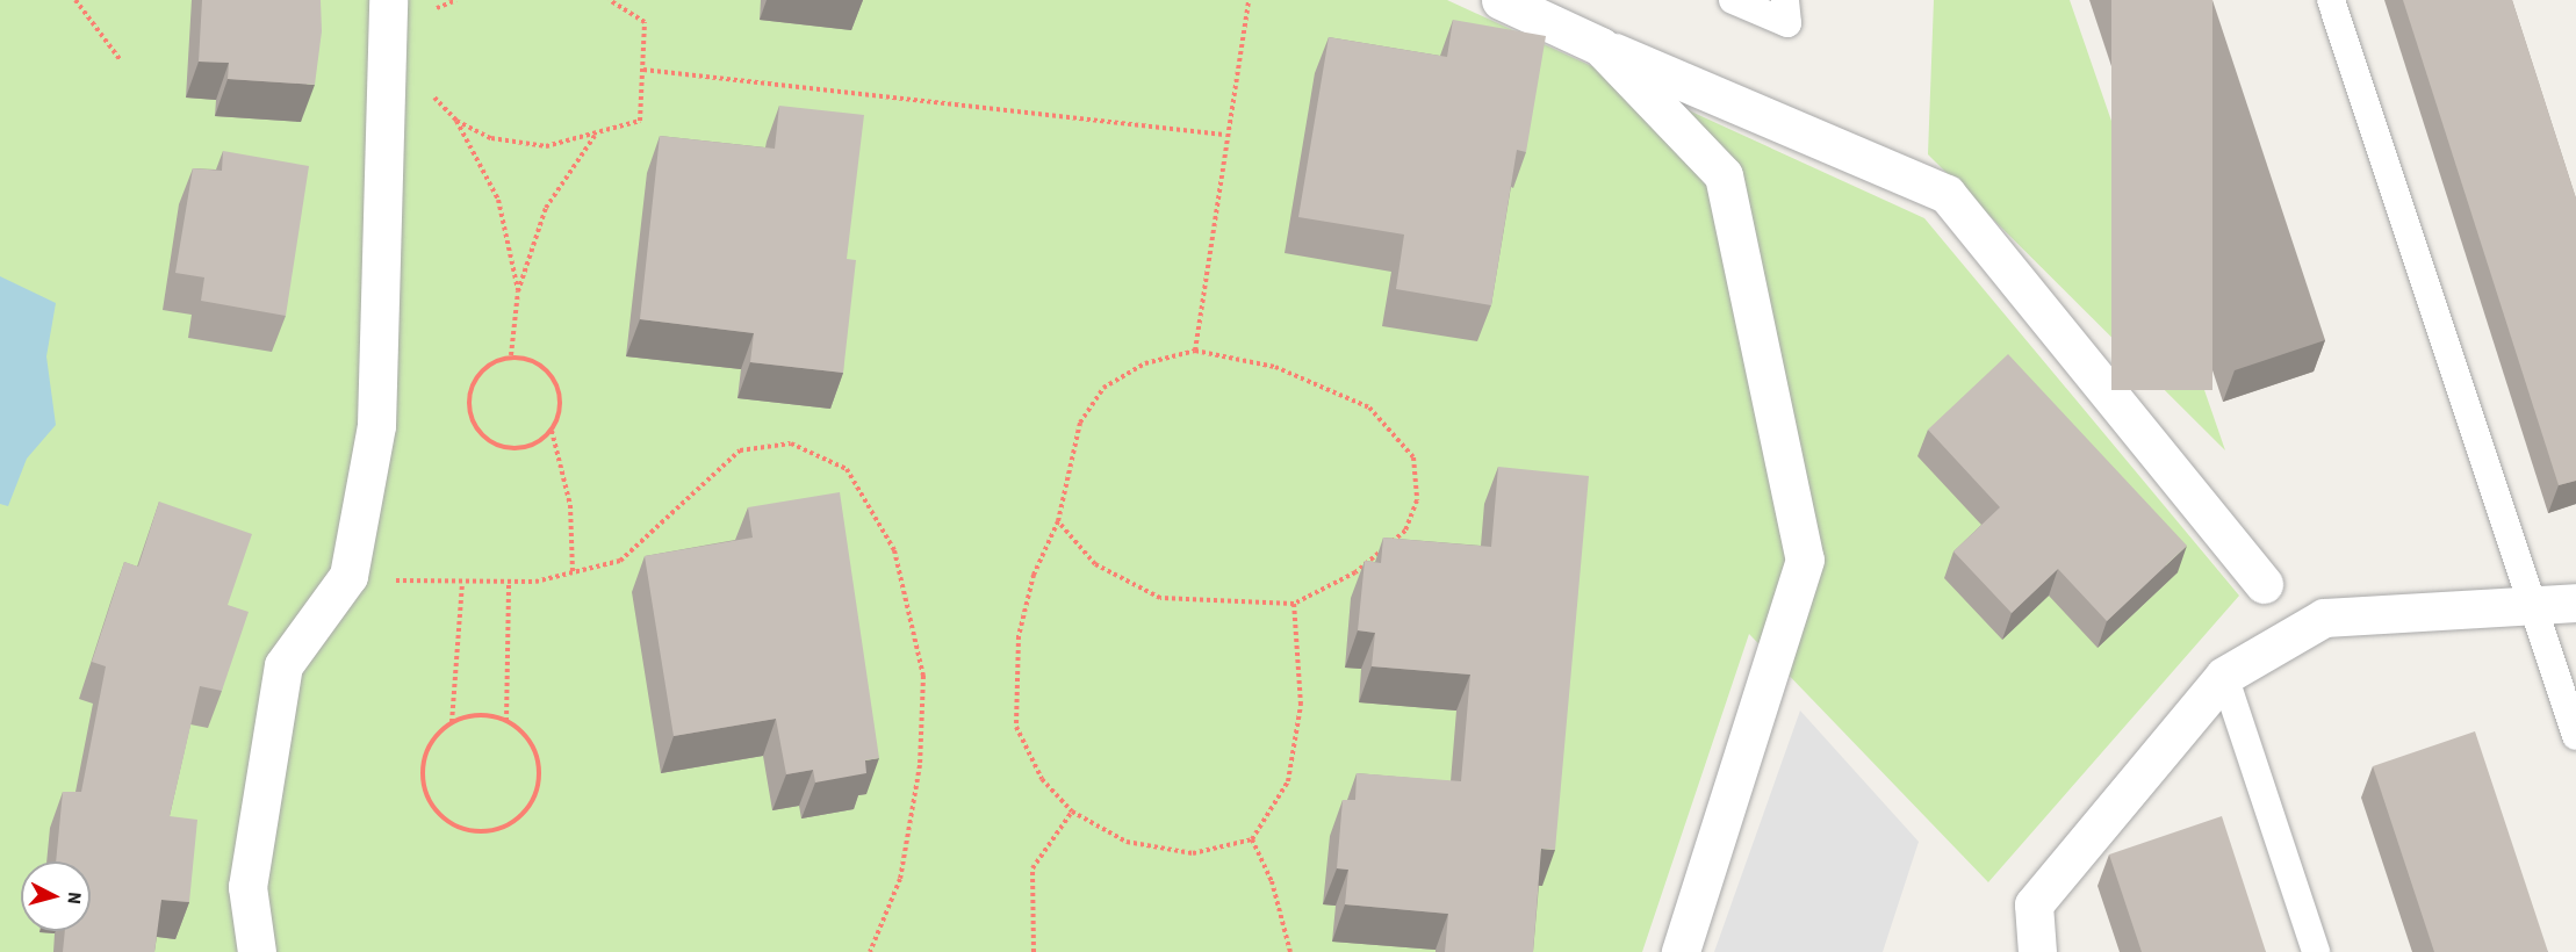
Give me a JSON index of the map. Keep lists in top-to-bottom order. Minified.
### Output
{"north":"right"}
